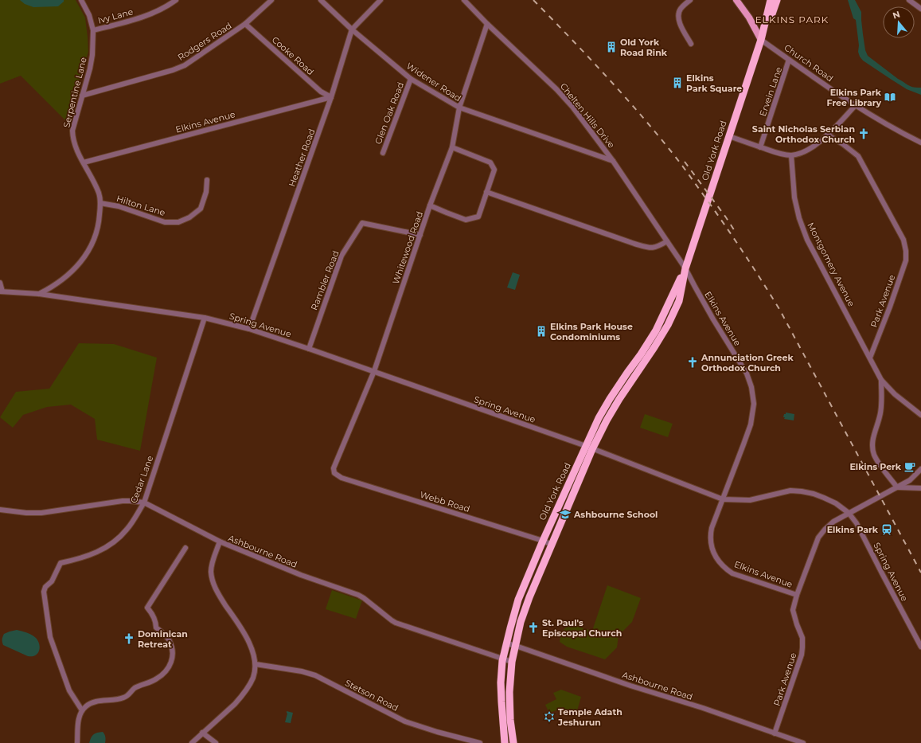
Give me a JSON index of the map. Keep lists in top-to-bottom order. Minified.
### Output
{"streets":{"highway":["Old York Road"],"main road":["Church Road"],"street":["Ivy Lane","Rodgers Road","Cooke Road","Widener Road","Ervein Lane","Serpentine Lane","Glen Oak Road","Chelten Hills Drive","Elkins Avenue","Heather Road","Hilton Lane","Whitewood Road","Montgomery Avenue","Rambler Road","Park Avenue","Spring Avenue","Cedar Lane","Webb Road","Ashbourne Road","Stetson Road"]},"crossings":[["Ivy Lane","Serpentine Lane"],["Rodgers Road","Cooke Road"],["Rodgers Road","Serpentine Lane"],["Cooke Road","Elkins Avenue"],["Cooke Road","Heather Road"],["Church Road","Ervein Lane"],["Church Road","Old York Road"],["Widener Road","Glen Oak Road"],["Widener Road","Chelten Hills Drive"],["Widener Road","Heather Road"],["Widener Road","Whitewood Road"],["Serpentine Lane","Elkins Avenue"],["Serpentine Lane","Hilton Lane"],["Serpentine Lane","Spring Avenue"],["Chelten Hills Drive","Elkins Avenue"],["Chelten Hills Drive","Whitewood Road"],["Elkins Avenue","Old York Road"],["Elkins Avenue","Heather Road"],["Elkins Avenue","Park Avenue"],["Elkins Avenue","Spring Avenue"],["Old York Road","Spring Avenue"],["Old York Road","Webb Road"],["Old York Road","Ashbourne Road"],["Heather Road","Spring Avenue"],["Whitewood Road","Rambler Road"],["Whitewood Road","Spring Avenue"],["Whitewood Road","Webb Road"],["Montgomery Avenue","Park Avenue"],["Rambler Road","Spring Avenue"],["Park Avenue","Spring Avenue"],["Park Avenue","Ashbourne Road"],["Spring Avenue","Cedar Lane"],["Cedar Lane","Ashbourne Road"]],"districts":["ELKINS PARK"],"places":{"building":["Old York Road Rink","Elkins Park Square","Elkins Park House Condominiums"],"library":["Elkins Park Free Library"],"church":["Saint Nicholas Serbian Orthodox Church","Annunciation Greek Orthodox Church","St. Paul's Episcopal Church","Dominican Retreat"],"cafe":["Elkins Perk"],"school or university":["Ashbourne School"],"station":["Elkins Park"],"synagogue":["Temple Adath Jeshurun"]},"north":"top"}
